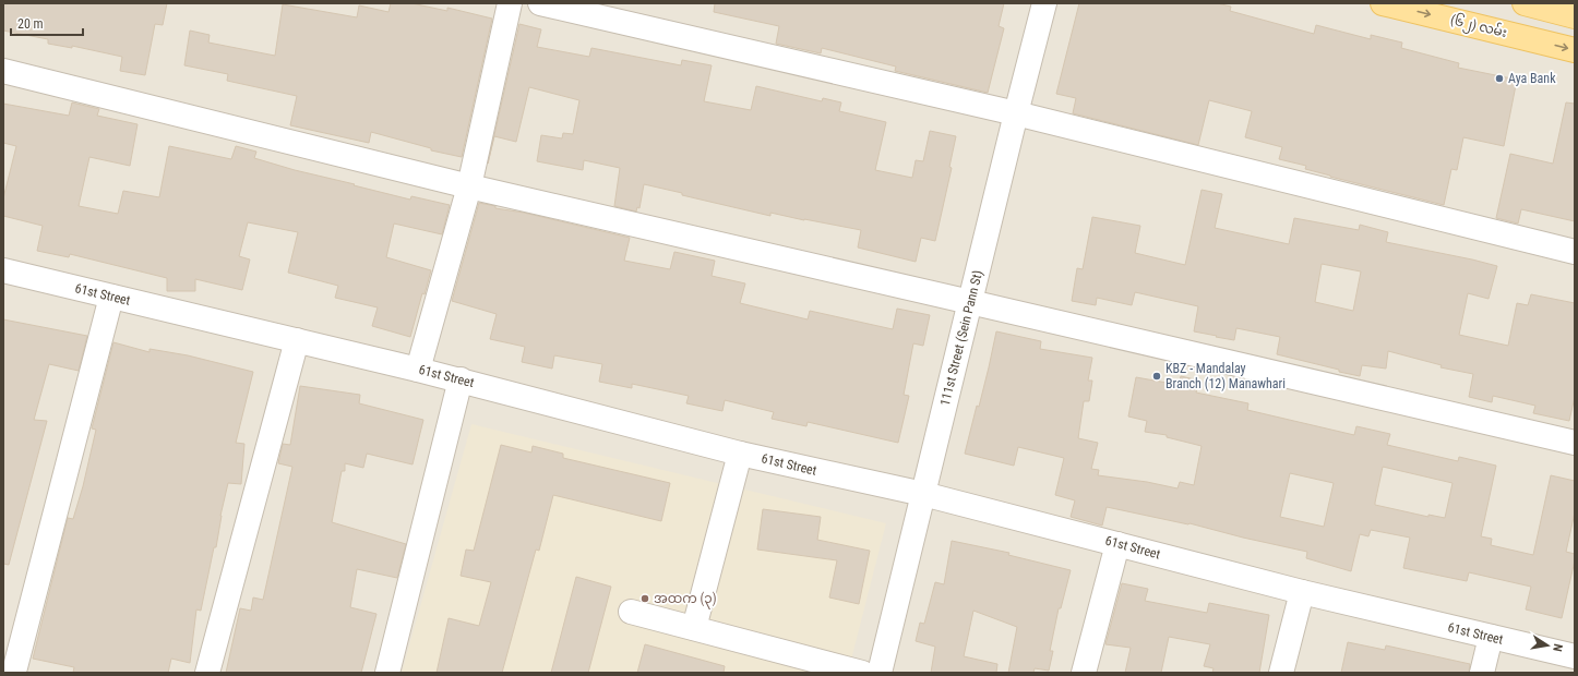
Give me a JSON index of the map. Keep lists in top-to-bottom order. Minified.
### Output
{"streets":{"main road":["(၆၂) လမ်း"],"street":["61st Street","111st Street (Sein Pann St)"]},"crossings":[["61st Street","111st Street (Sein Pann St)"]],"one_way":["(၆၂) လမ်း"],"places":["Aya Bank","KBZ - Mandalay Branch (12) Manawhari","အထက (၃)"],"scale_bar":"20 m","north":"right"}
